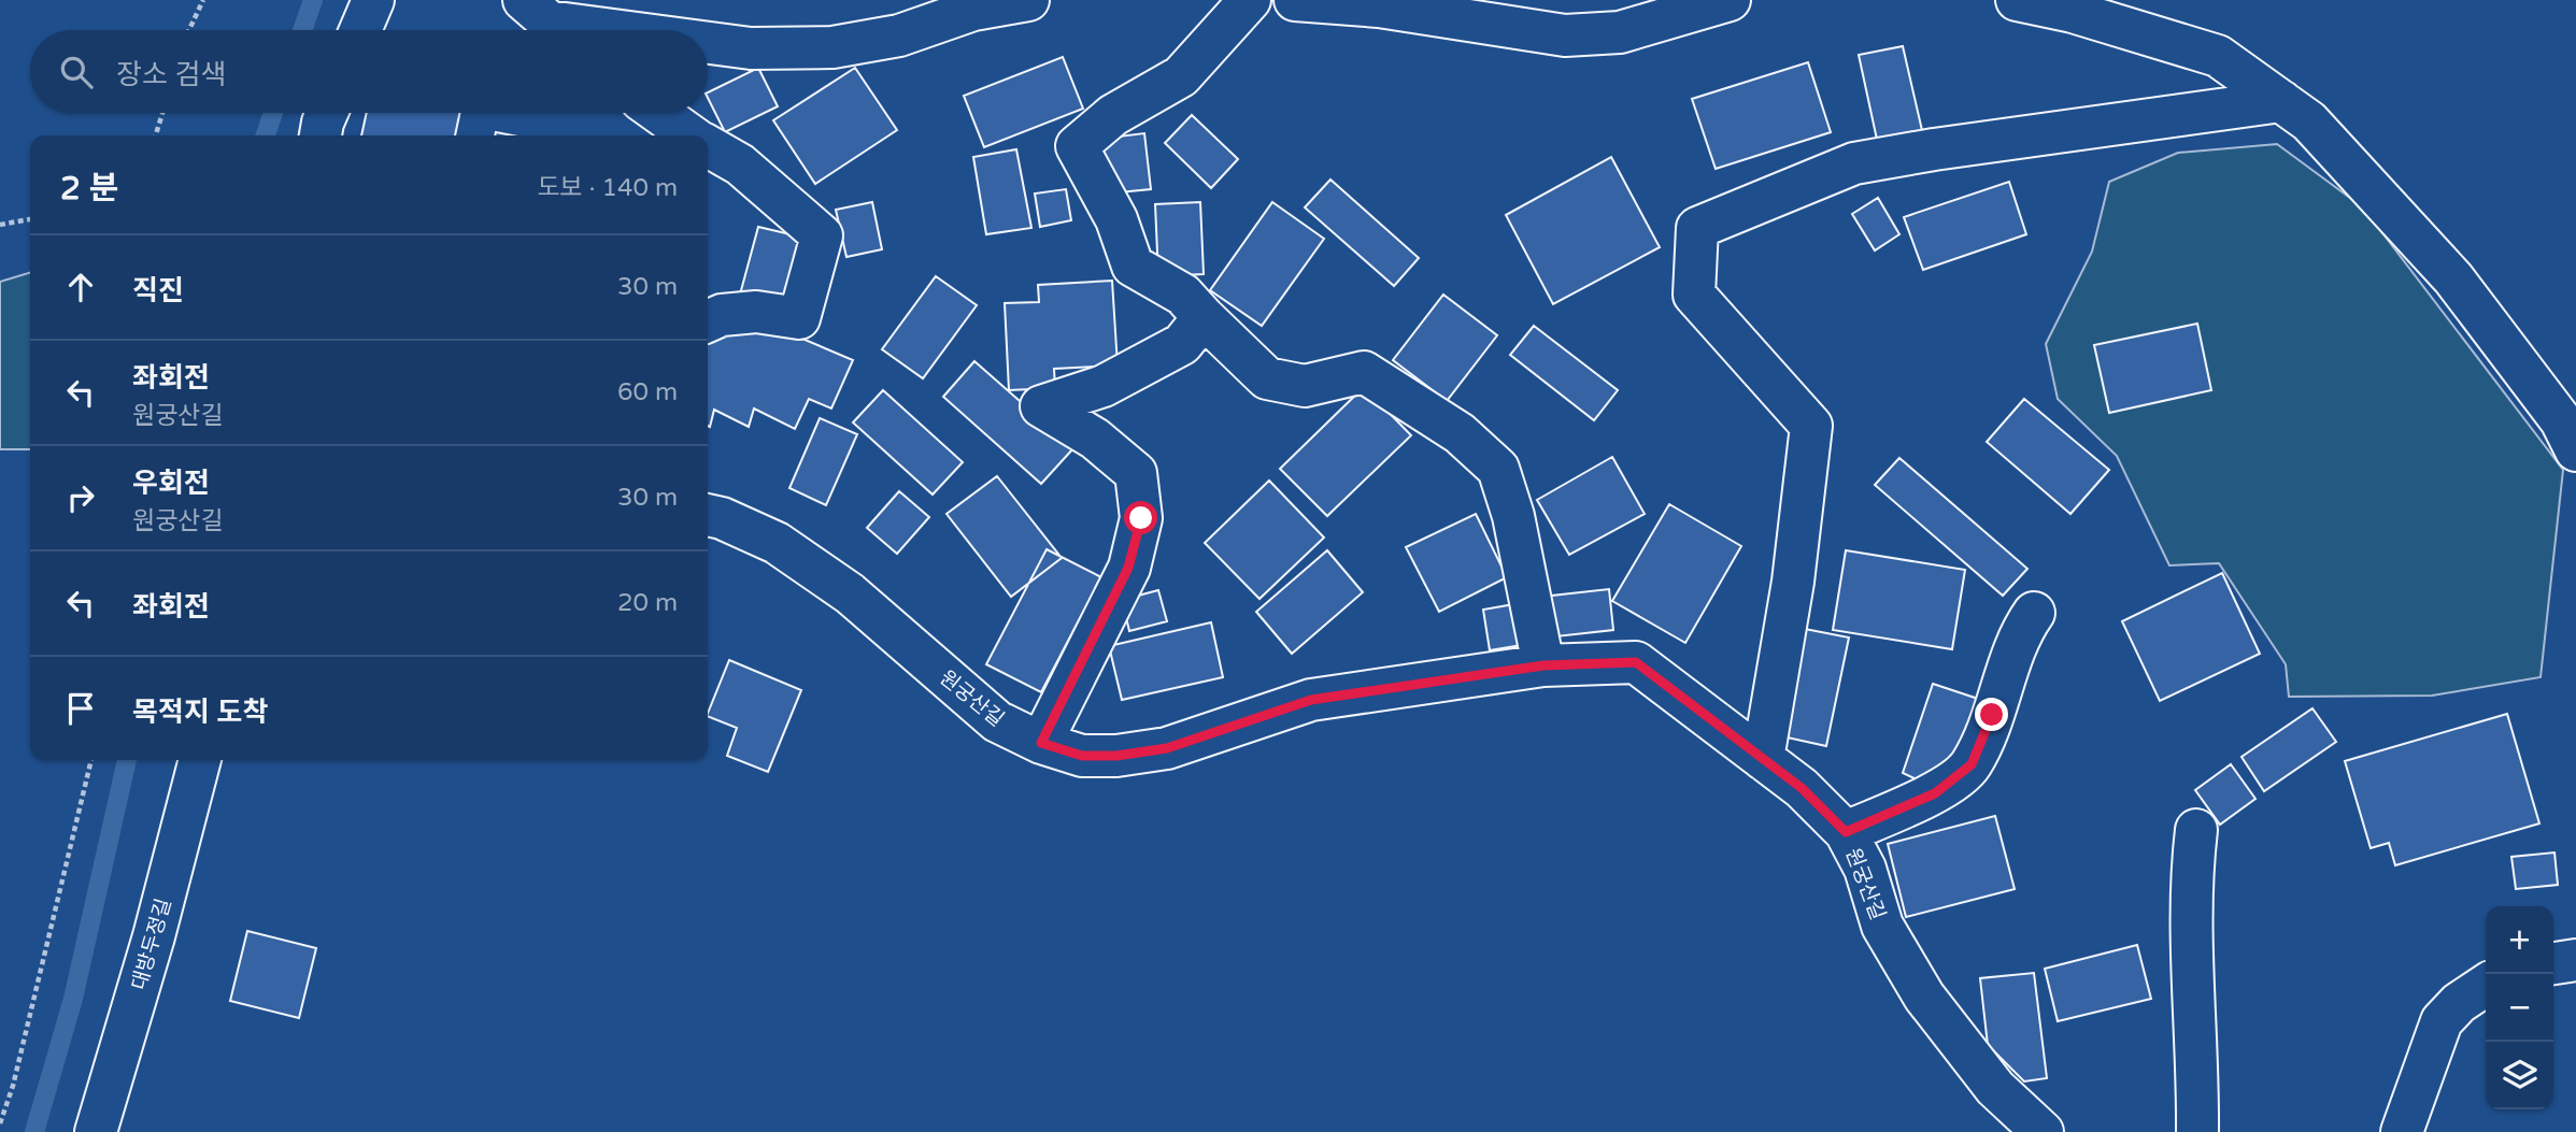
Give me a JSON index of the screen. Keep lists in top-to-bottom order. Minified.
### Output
{"streets":{"street":["원궁산길","대방두정길"]},"page":{"search":"장소 검색","heading":["2 분","도보 · 140 m"],"list":[["직진","30 m"],["좌회전","원궁산길","60 m"],["우회전","원궁산길","30 m"],["좌회전","20 m"],"목적지 도착"],"map_buttons":["+","−"]}}
